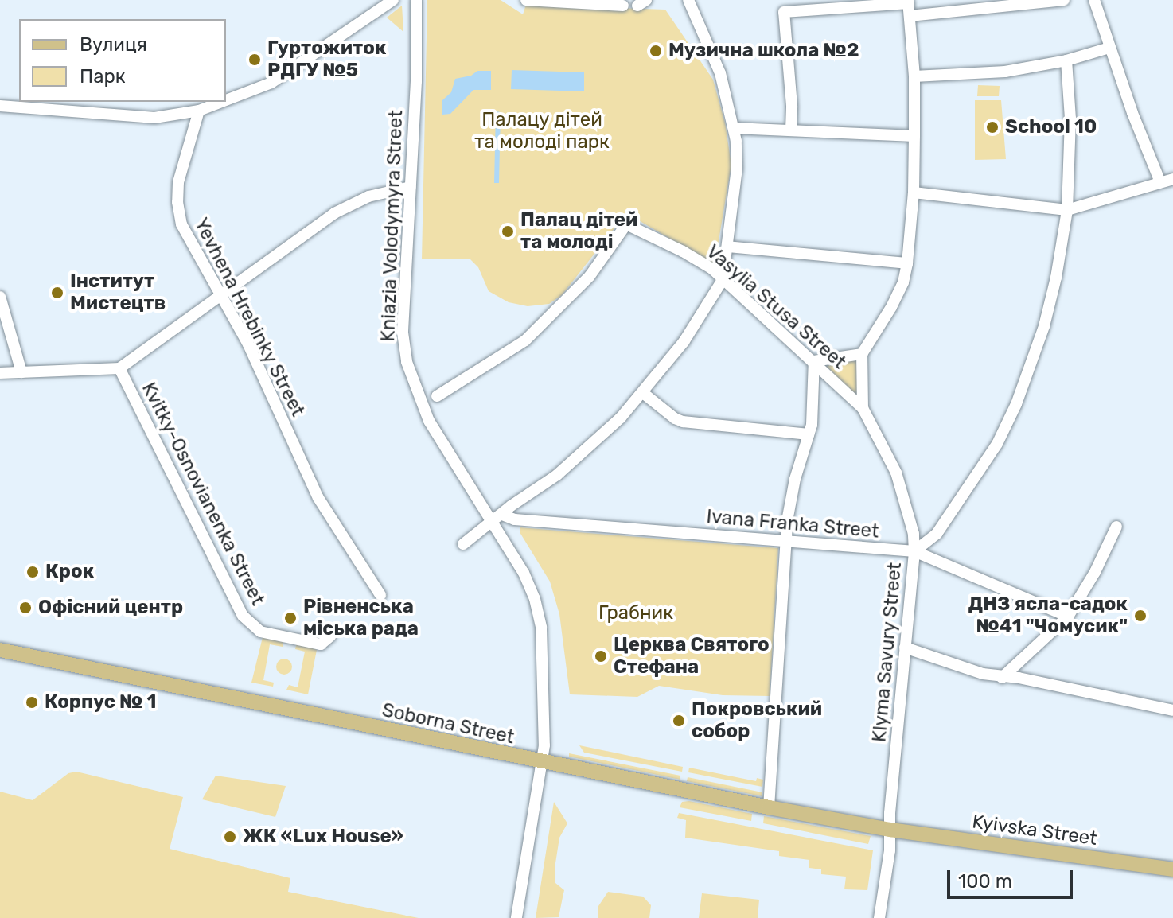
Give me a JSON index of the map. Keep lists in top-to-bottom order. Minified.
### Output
{"streets":{"main road":["Soborna Street","Kyivska Street"],"street":["Kniazia Volodymyra Street","Vasylia Stusa Street","Yevhena Hrebinky Street","Kvitky-Osnovianenka Street","Ivana Franka Street","Klyma Savury Street"]},"crossings":[["Kniazia Volodymyra Street","Soborna Street"],["Ivana Franka Street","Klyma Savury Street"],["Klyma Savury Street","Soborna Street"],["Klyma Savury Street","Kyivska Street"],["Soborna Street","Kyivska Street"]],"parks":["Палацу дітей та молоді парк","Грабник"],"places":["Музична школа №2","Гуртожиток РДГУ №5","School 10","Палац дітей та молоді","Інститут Мистецтв","Крок","Офісний центр","ДНЗ ясла-садок №41 \"Чомусик\"","Рівненська міська рада","Церква Святого Стефана","Корпус № 1","Покровський собор","ЖК «Lux House»"],"legend":["Вулиця","Парк"],"scale_bar":"100 m"}
